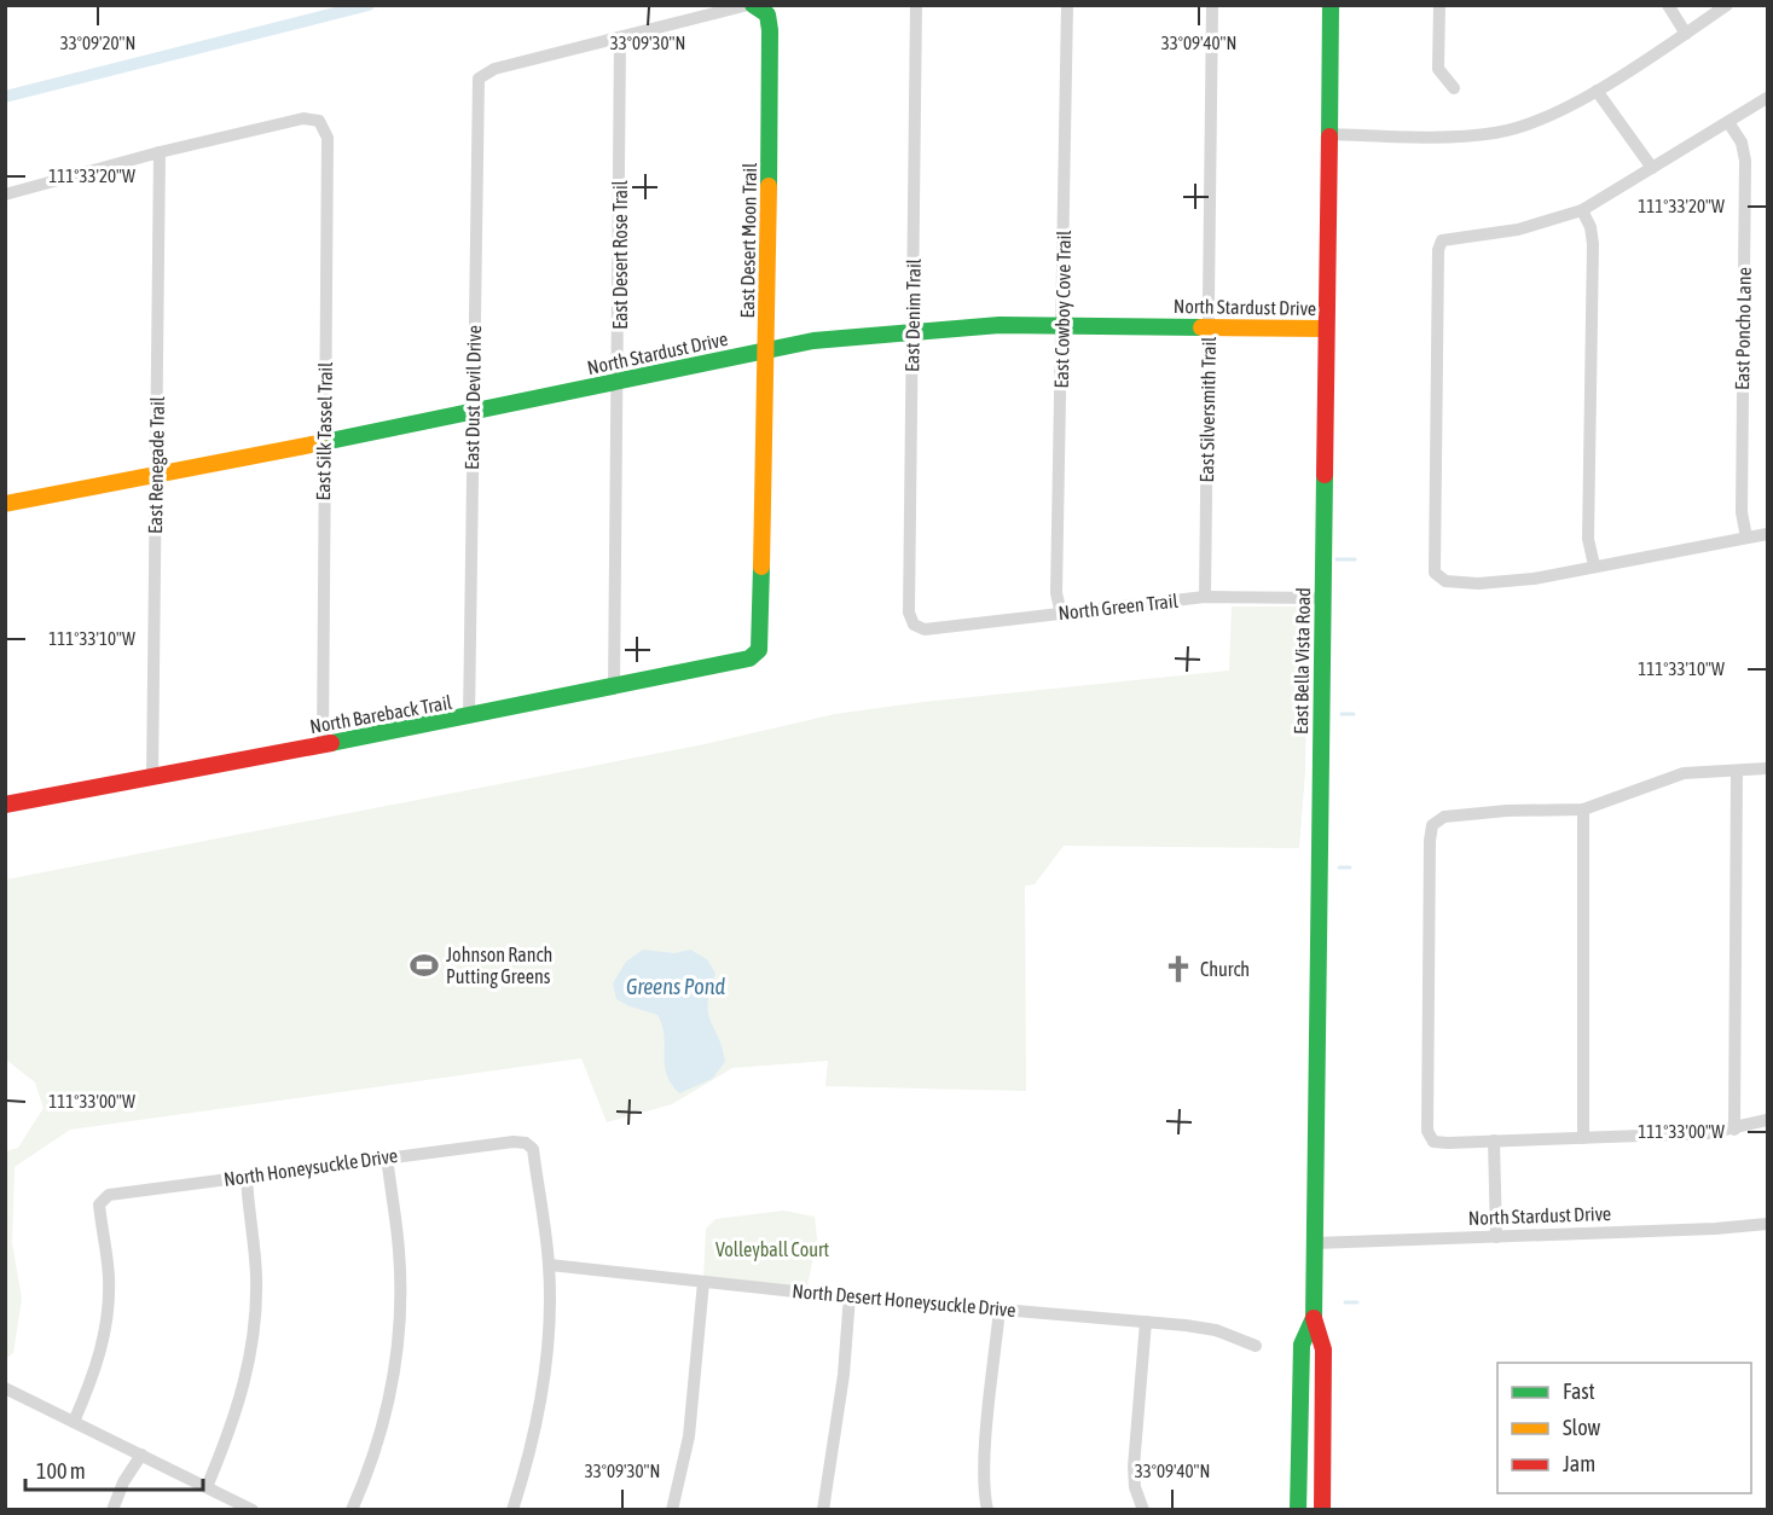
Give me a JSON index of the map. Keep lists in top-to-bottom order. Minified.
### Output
{"streets":{"street":["East Desert Moon Trail","East Desert Rose Trail","North Stardust Drive","East Cowboy Cove Trail","East Denim Trail","East Poncho Lane","East Dust Devil Drive","East Silversmith Trail","East Silk Tassel Trail","East Renegade Trail","North Green Trail","East Bella Vista Road","North Bareback Trail","North Honeysuckle Drive","North Desert Honeysuckle Drive"]},"crossings":[["East Desert Moon Trail","North Stardust Drive"],["East Desert Moon Trail","North Bareback Trail"],["East Desert Rose Trail","North Stardust Drive"],["East Desert Rose Trail","East Dust Devil Drive"],["East Desert Rose Trail","North Bareback Trail"],["North Stardust Drive","East Cowboy Cove Trail"],["North Stardust Drive","East Denim Trail"],["North Stardust Drive","East Dust Devil Drive"],["North Stardust Drive","East Silversmith Trail"],["North Stardust Drive","East Silk Tassel Trail"],["North Stardust Drive","East Renegade Trail"],["North Stardust Drive","East Bella Vista Road"],["East Cowboy Cove Trail","North Green Trail"],["East Denim Trail","North Green Trail"],["East Dust Devil Drive","North Bareback Trail"],["East Silversmith Trail","North Green Trail"],["East Silk Tassel Trail","East Renegade Trail"],["East Silk Tassel Trail","North Bareback Trail"],["East Renegade Trail","North Bareback Trail"],["North Green Trail","East Bella Vista Road"],["North Honeysuckle Drive","North Desert Honeysuckle Drive"]],"water":["Greens Pond"],"parks":["Volleyball Court"],"places":{"sports":["Johnson Ranch Putting Greens"],"church":["Church"]},"legend":["Fast","Slow","Jam"],"scale_bar":"100 m","coordinates":["33°09'20\"N","33°09'30\"N","33°09'40\"N","111°33'20\"W","111°33'10\"W","111°33'00\"W"]}
